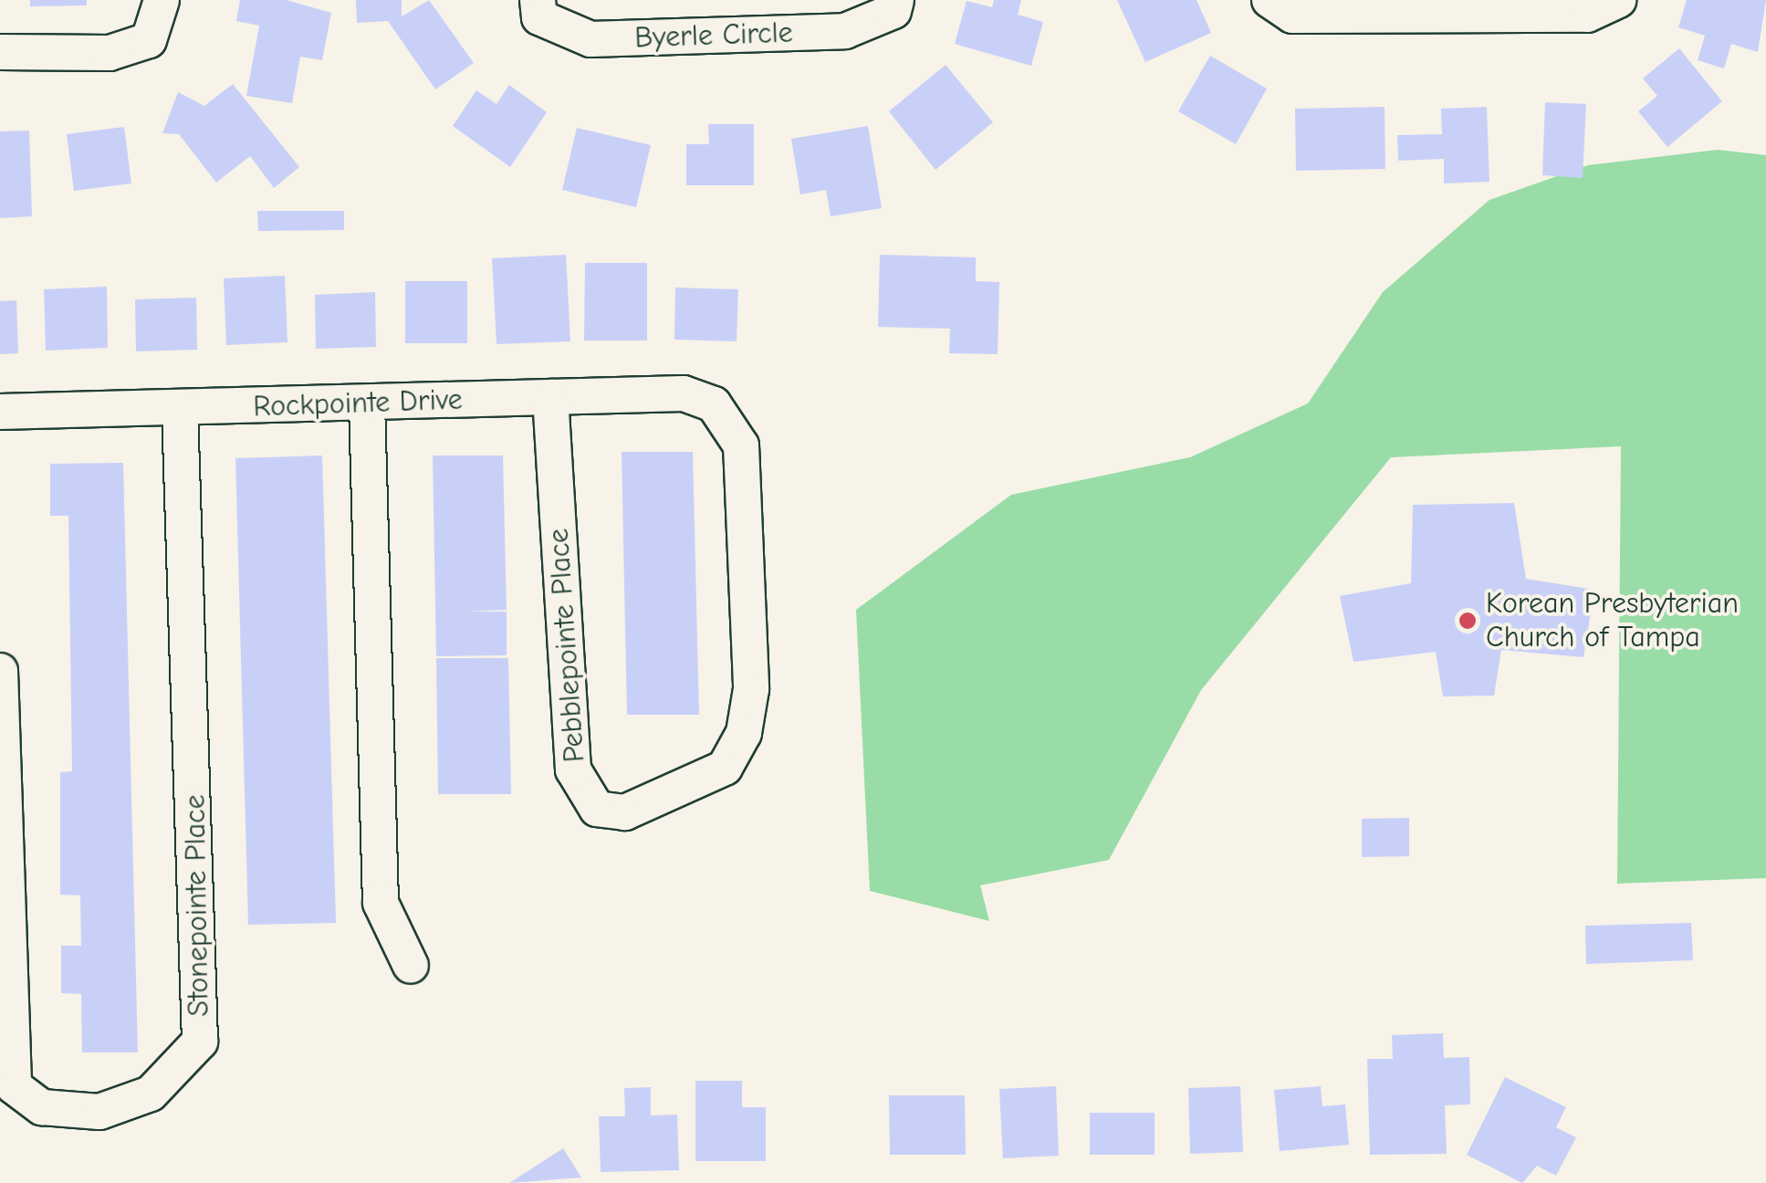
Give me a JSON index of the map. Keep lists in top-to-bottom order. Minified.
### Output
{"streets":{"street":["Byerle Circle","Rockpointe Drive","Pebblepointe Place","Stonepointe Place"]},"crossings":[["Rockpointe Drive","Pebblepointe Place"],["Rockpointe Drive","Stonepointe Place"]],"places":["Korean Presbyterian Church of Tampa"]}
